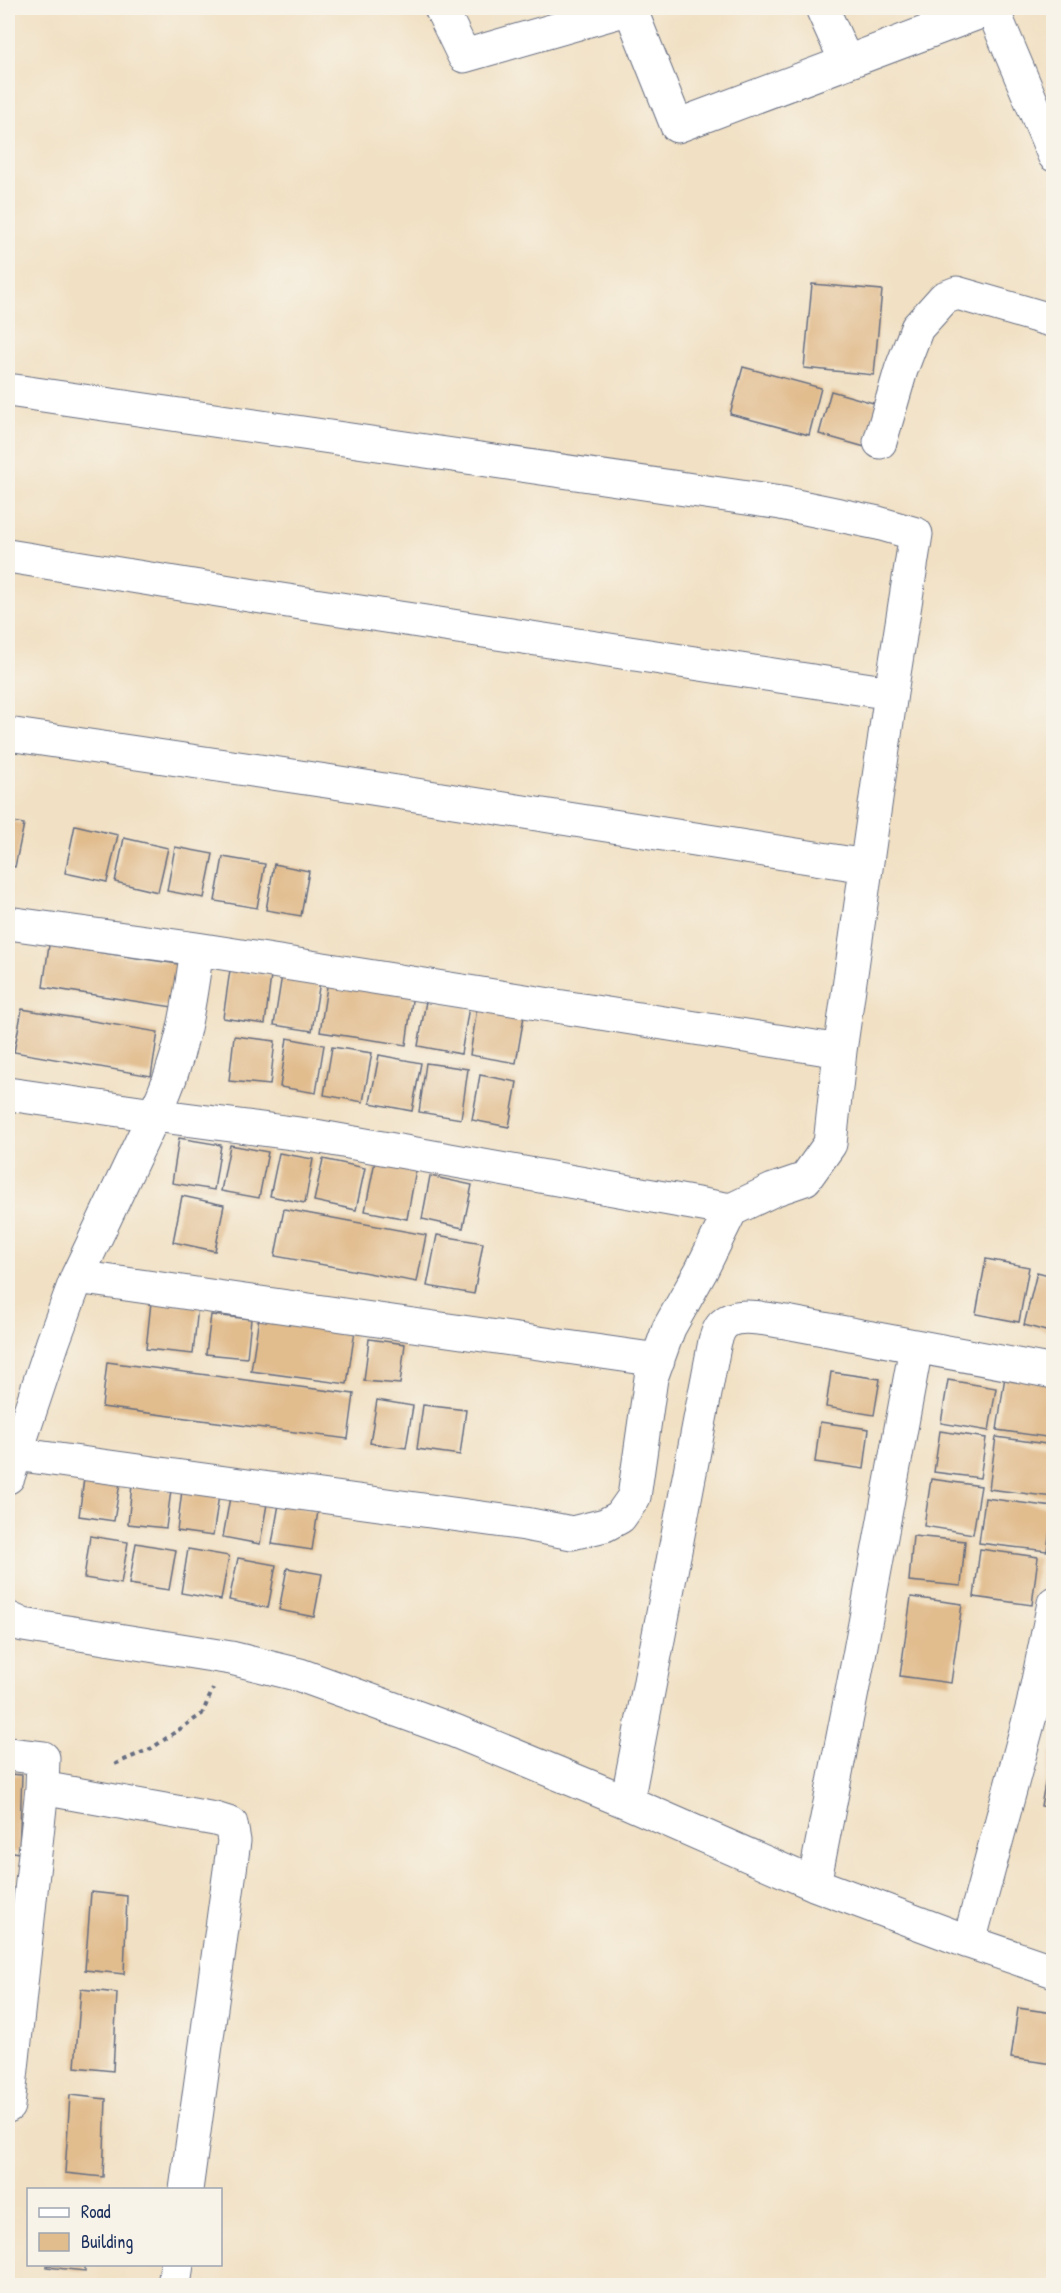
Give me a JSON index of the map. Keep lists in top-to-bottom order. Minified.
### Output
{"legend":["Road","Building"]}
